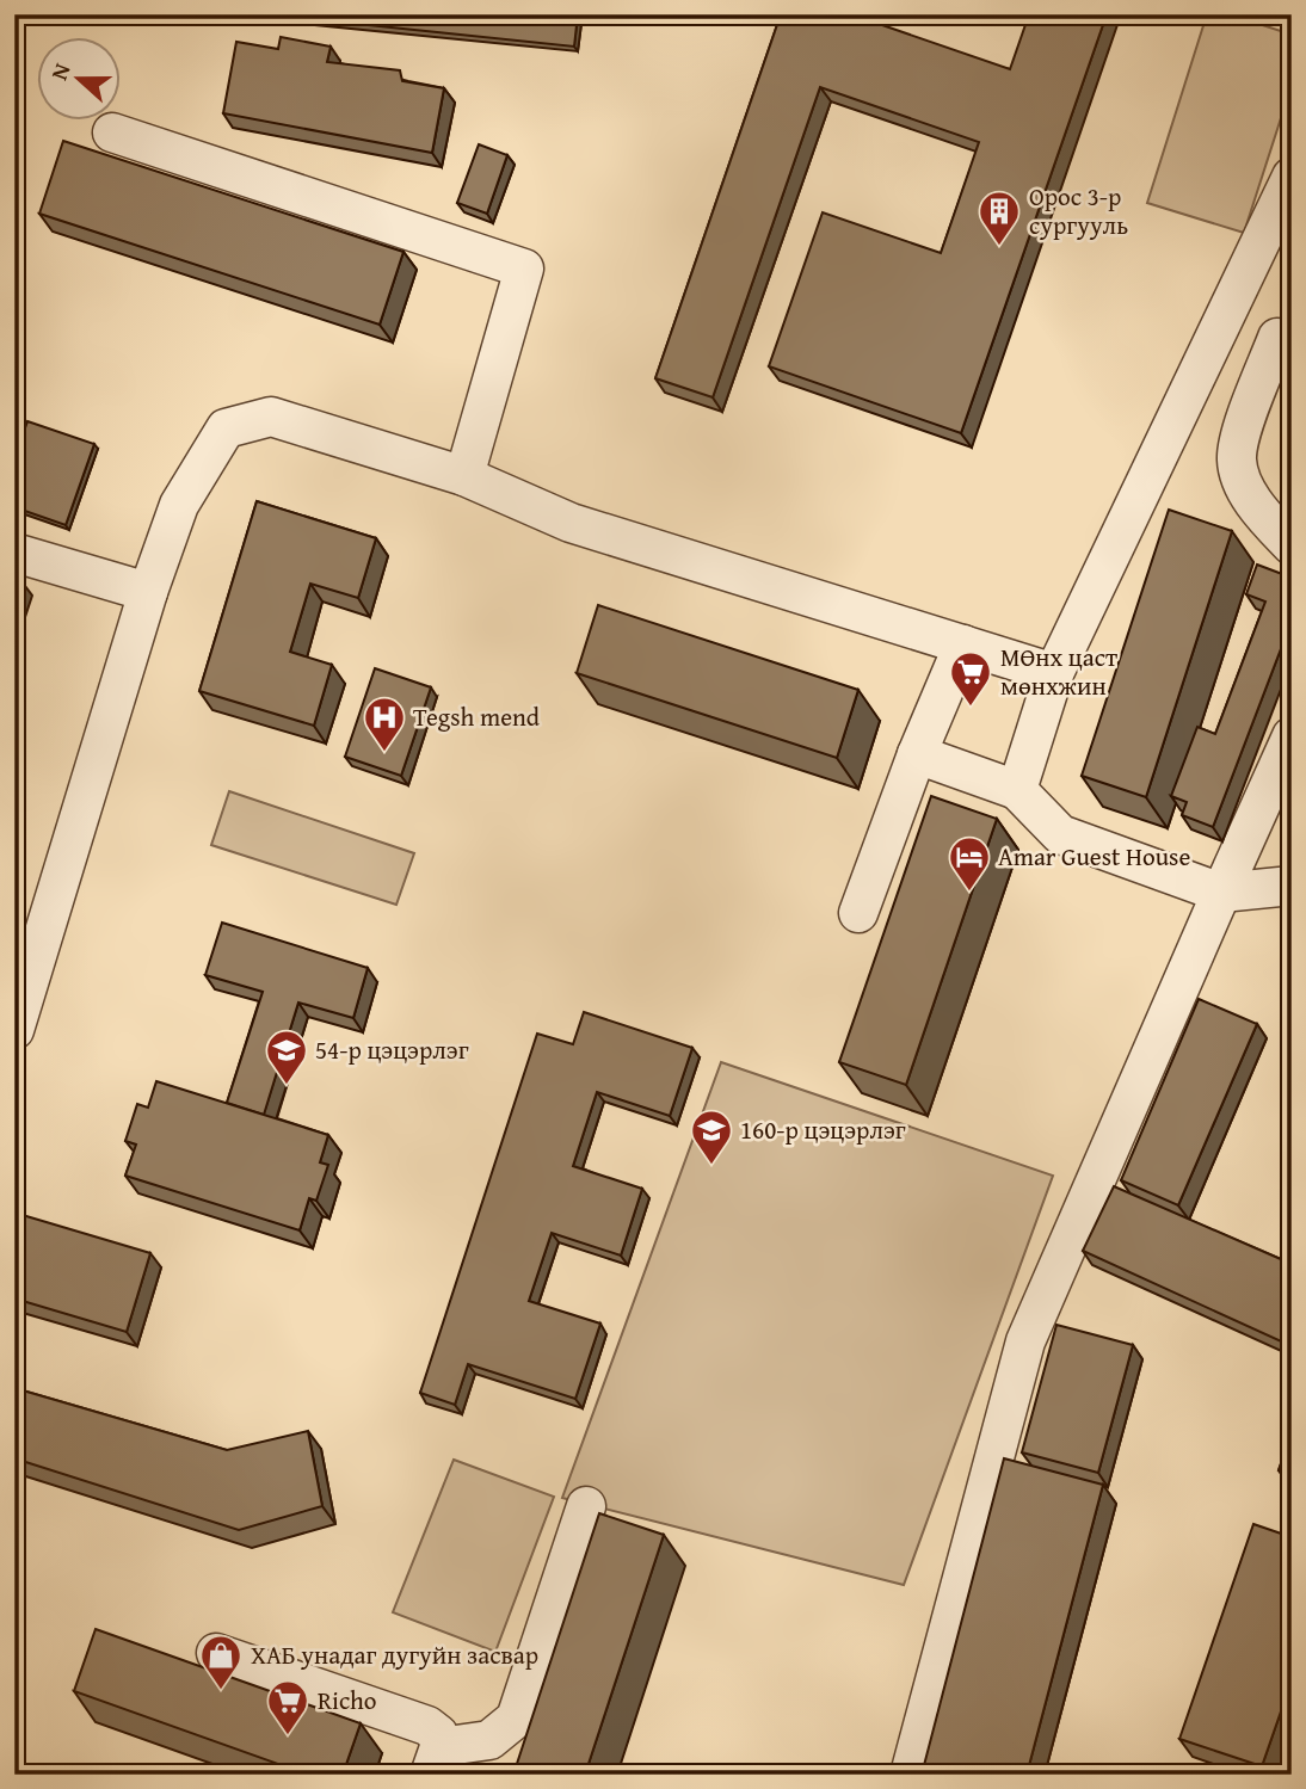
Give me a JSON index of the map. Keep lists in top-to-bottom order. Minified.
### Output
{"places":{"building":["Орос 3-р сургууль"],"supermarket":["МӨнх цаст мөнхжин","Richo"],"hospital":["Tegsh mend"],"hotel":["Amar Guest House"],"school or university":["54-р цэцэрлэг","160-р цэцэрлэг"],"shop":["ХАБ унадаг дугуйн засвар"]},"north":"left"}
